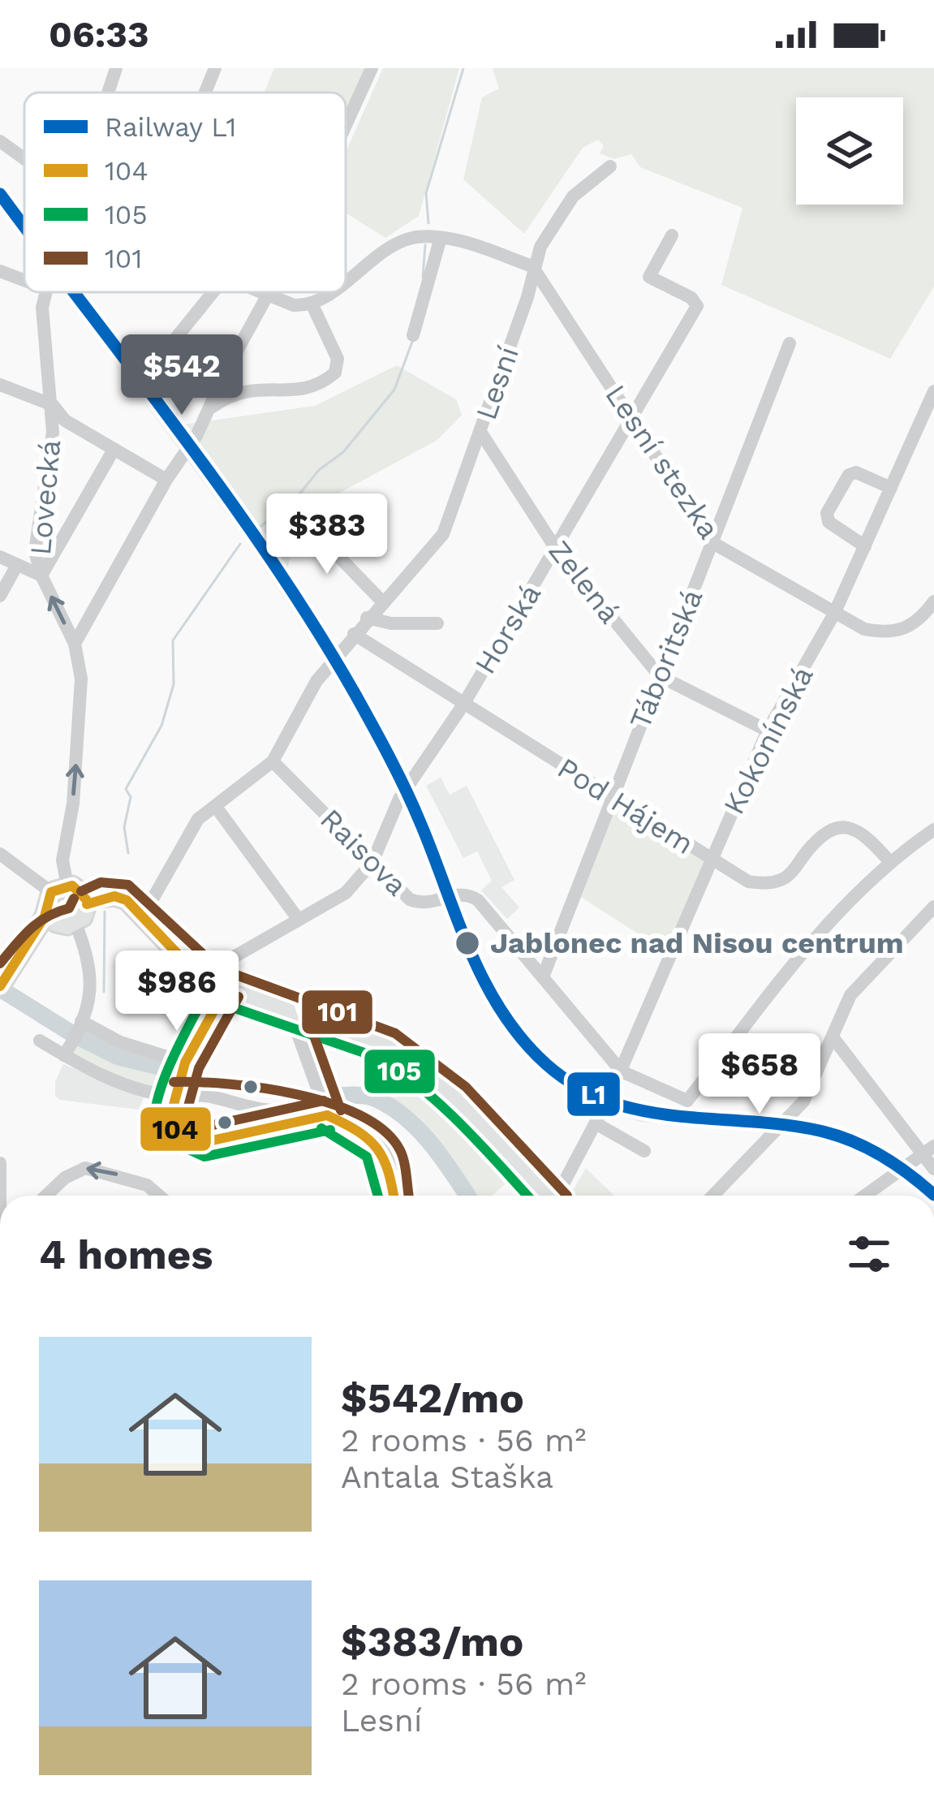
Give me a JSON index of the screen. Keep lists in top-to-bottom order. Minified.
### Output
{"streets":{"street":["Lesní","Lesní stezka","Lovecká","Zelená","Horská","Táboritská","Kokonínská","Pod Hájem","Raisova"]},"crossings":[["Lesní","Lesní stezka"],["Lesní","Zelená"],["Lesní","Pod Hájem"],["Lesní","Raisova"],["Lesní stezka","Horská"],["Lesní stezka","Táboritská"],["Lesní stezka","Kokonínská"],["Zelená","Horská"],["Zelená","Táboritská"],["Zelená","Kokonínská"],["Horská","Pod Hájem"],["Horská","Raisova"],["Táboritská","Pod Hájem"],["Táboritská","Raisova"],["Kokonínská","Pod Hájem"],["Kokonínská","Raisova"]],"one_way":["Lovecká"],"places":["Jablonec nad Nisou centrum"],"lines":["rail line L1","transit line 101","transit line 104","transit line 105"],"legend":["Railway L1","104","105","101"],"page":{"status":"06:33","price":["$542","$383","$986","$658"],"heading":"4 homes","list":[{"name":"$542/mo","note":"2 rooms · 56 m² · Antala Staška"},{"name":"$383/mo","note":"2 rooms · 56 m² · Lesní"}]}}
